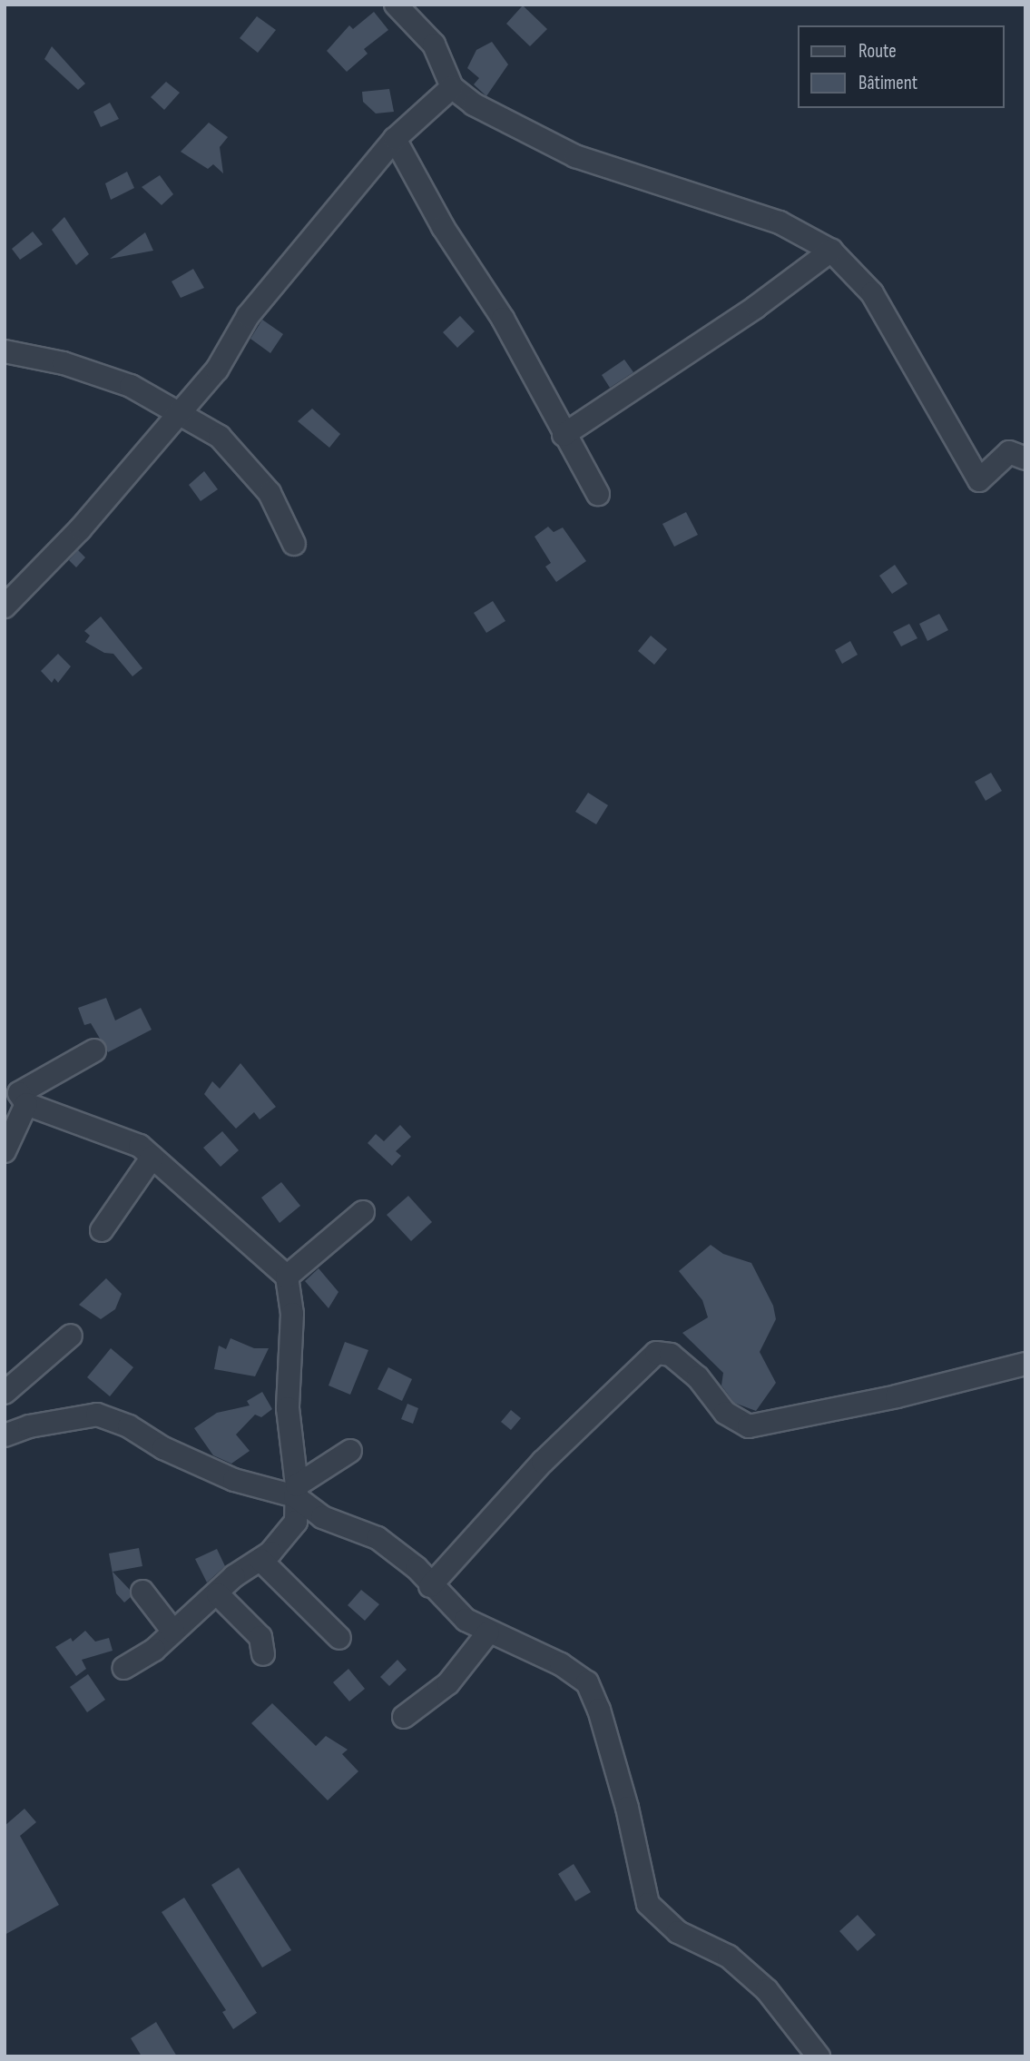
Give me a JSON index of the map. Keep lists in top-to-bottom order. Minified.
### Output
{"legend":["Route","Bâtiment"]}
